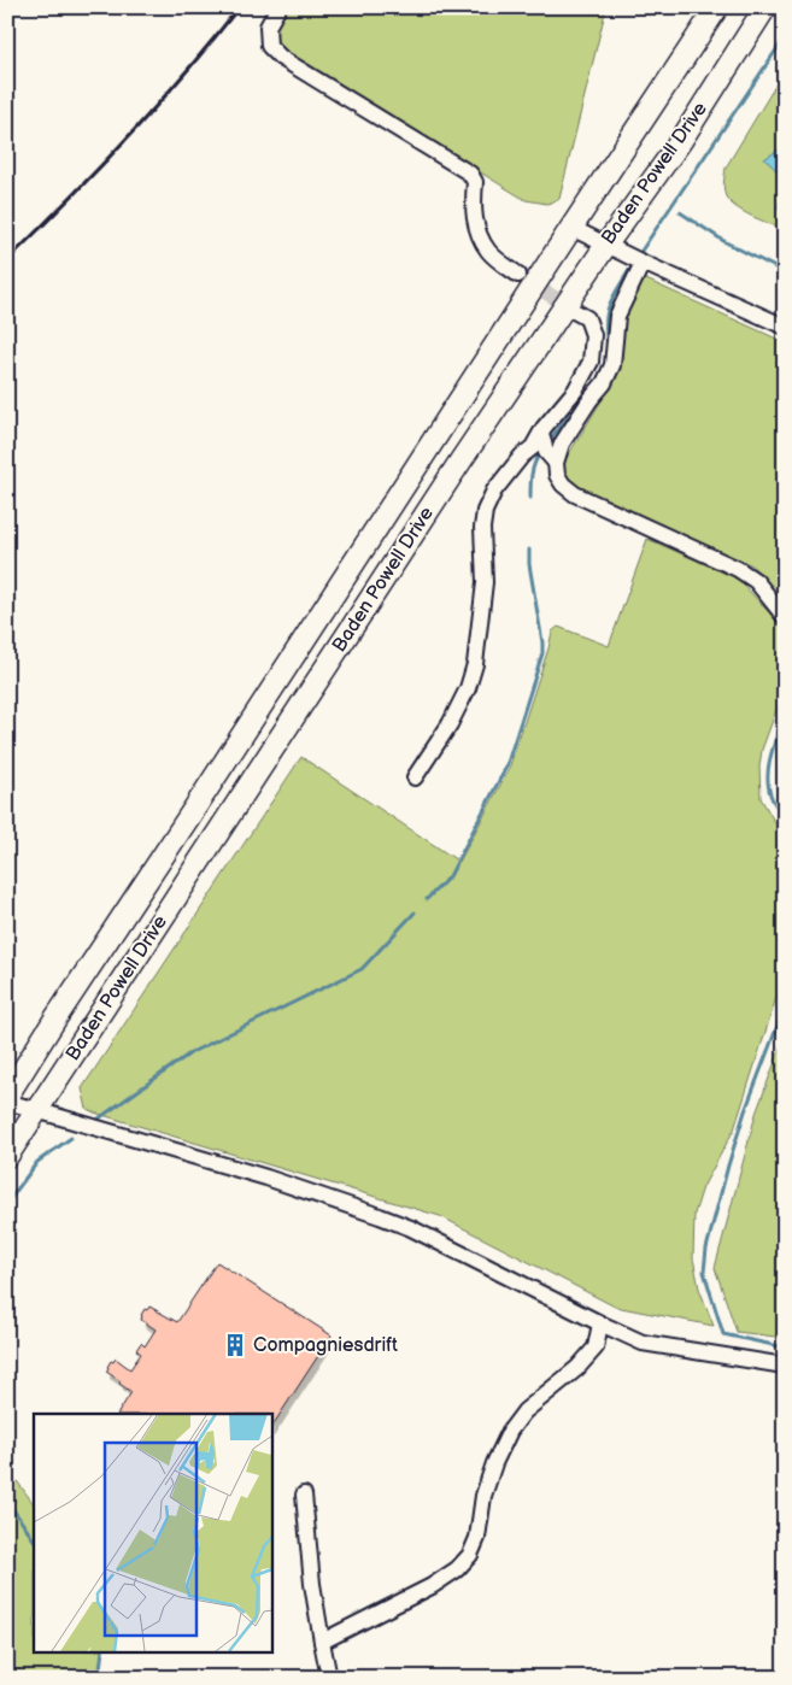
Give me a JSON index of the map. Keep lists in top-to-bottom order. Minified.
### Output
{"streets":{"main road":["Baden Powell Drive"]},"places":{"building":["Compagniesdrift"]}}
